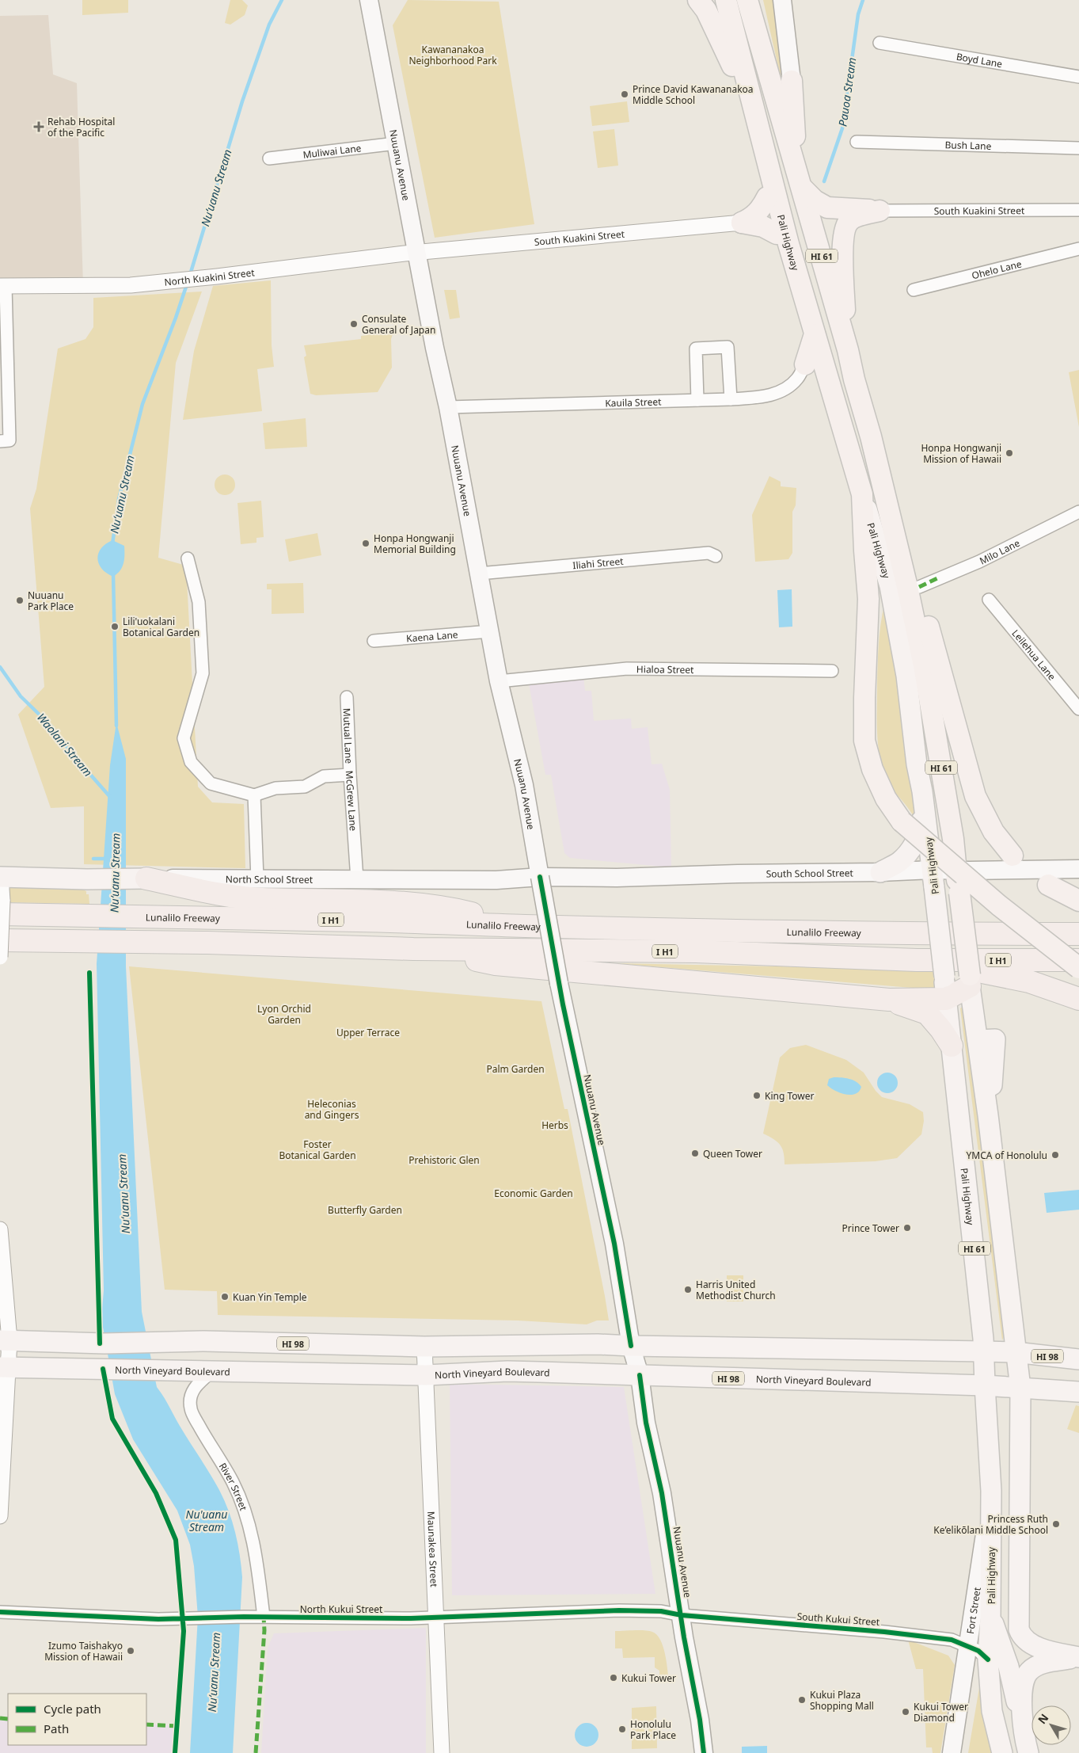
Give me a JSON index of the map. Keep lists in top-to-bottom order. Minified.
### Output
{"streets":{"highway":["Pali Highway","HI 61","Lunalilo Freeway","I H1"],"main road":["Nuuanu Avenue","South School Street","North School Street","HI 98","North Vineyard Boulevard","Fort Street"],"street":["Boyd Lane","Bush Lane","Muliwai Lane","South Kuakini Street","Ohelo Lane","North Kuakini Street","Kauila Street","Milo Lane","Iliahi Street","Kaena Lane","Leilehua Lane","Hialoa Street","Mutual Lane","McGrew Lane","River Street","Maunakea Street","North Kukui Street","South Kukui Street"]},"crossings":[["Muliwai Lane","Nuuanu Avenue"],["Nuuanu Avenue","South Kuakini Street"],["Nuuanu Avenue","North Kuakini Street"],["Nuuanu Avenue","Kauila Street"],["Nuuanu Avenue","Iliahi Street"],["Nuuanu Avenue","Kaena Lane"],["Nuuanu Avenue","Hialoa Street"],["Nuuanu Avenue","South School Street"],["Nuuanu Avenue","North School Street"],["Nuuanu Avenue","HI 98"],["Nuuanu Avenue","North Vineyard Boulevard"],["Nuuanu Avenue","North Kukui Street"],["Nuuanu Avenue","South Kukui Street"],["South Kuakini Street","North Kuakini Street"],["Pali Highway","South School Street"],["Pali Highway","HI 98"],["Pali Highway","North Vineyard Boulevard"],["Pali Highway","Fort Street"],["Pali Highway","South Kukui Street"],["Mutual Lane","McGrew Lane"],["McGrew Lane","North School Street"],["South School Street","North School Street"],["HI 98","North Vineyard Boulevard"],["HI 98","Maunakea Street"],["North Vineyard Boulevard","River Street"],["North Vineyard Boulevard","Maunakea Street"],["River Street","North Kukui Street"],["Maunakea Street","North Kukui Street"],["North Kukui Street","South Kukui Street"],["Fort Street","South Kukui Street"]],"water":["Pauoa Stream","Nuʻuanu Stream","Waolani Stream","Nu'uanu Stream"],"parks":["Kawananakoa Neighborhood Park","Lyon Orchid Garden","Upper Terrace","Palm Garden","Heleconias and Gingers","Herbs","Foster Botanical Garden","Prehistoric Glen","Economic Garden","Butterfly Garden"],"places":{"other":["Prince David Kawananakoa Middle School","Consulate General of Japan","Honpa Hongwanji Mission of Hawaii","Honpa Hongwanji Memorial Building","Nuuanu Park Place","Lili'uokalani Botanical Garden","King Tower","Queen Tower","YMCA of Honolulu","Prince Tower","Harris United Methodist Church","Kuan Yin Temple","Princess Ruth Ke’elikōlani Middle School","Izumo Taishakyo Mission of Hawaii","Kukui Tower","Kukui Plaza Shopping Mall","Kukui Tower Diamond","Honolulu Park Place"],"health":["Rehab Hospital of the Pacific"]},"legend":["Cycle path","Path"],"north":"top left"}
